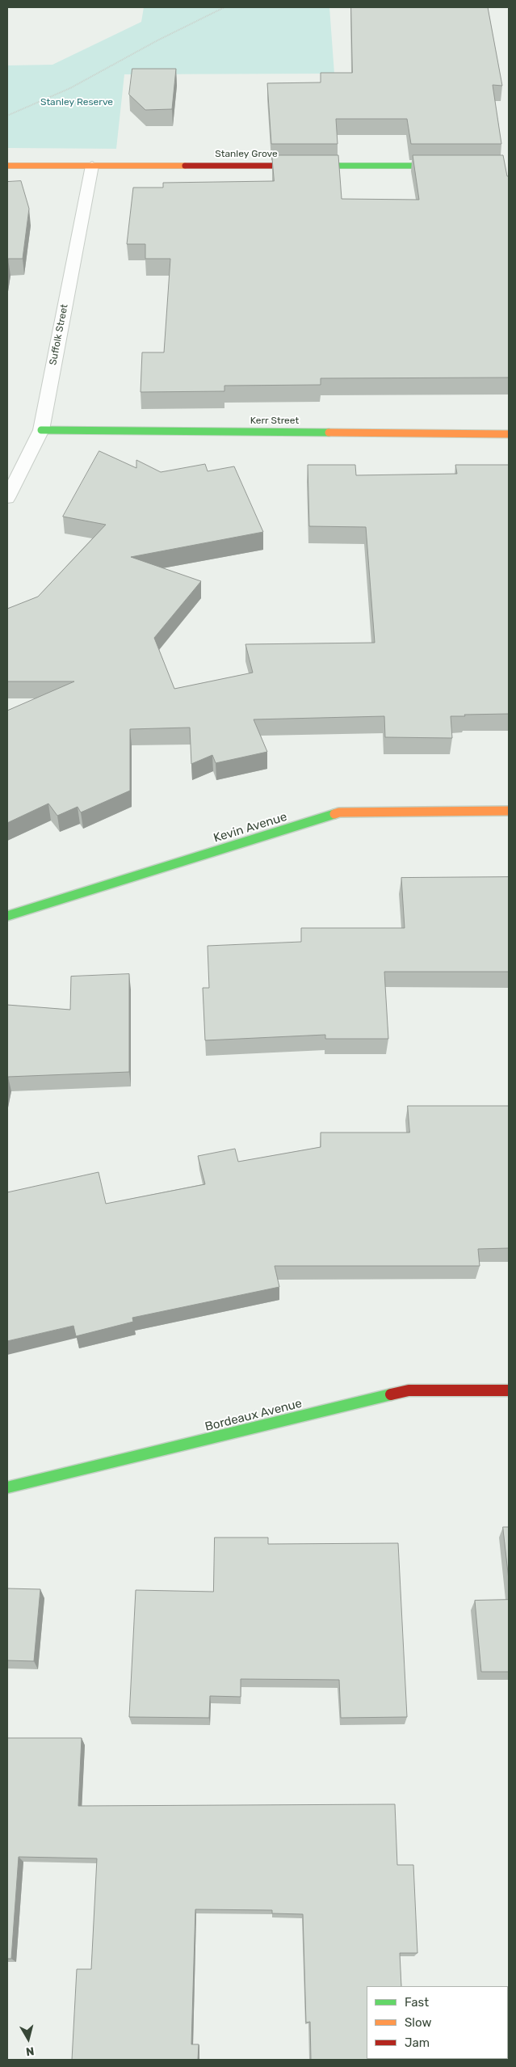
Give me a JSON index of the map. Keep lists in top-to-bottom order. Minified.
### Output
{"streets":{"street":["Stanley Grove","Suffolk Street","Kerr Street","Kevin Avenue","Bordeaux Avenue"]},"crossings":[["Stanley Grove","Suffolk Street"],["Suffolk Street","Kerr Street"]],"parks":["Stanley Reserve"],"legend":["Fast","Slow","Jam"],"north":"bottom"}
